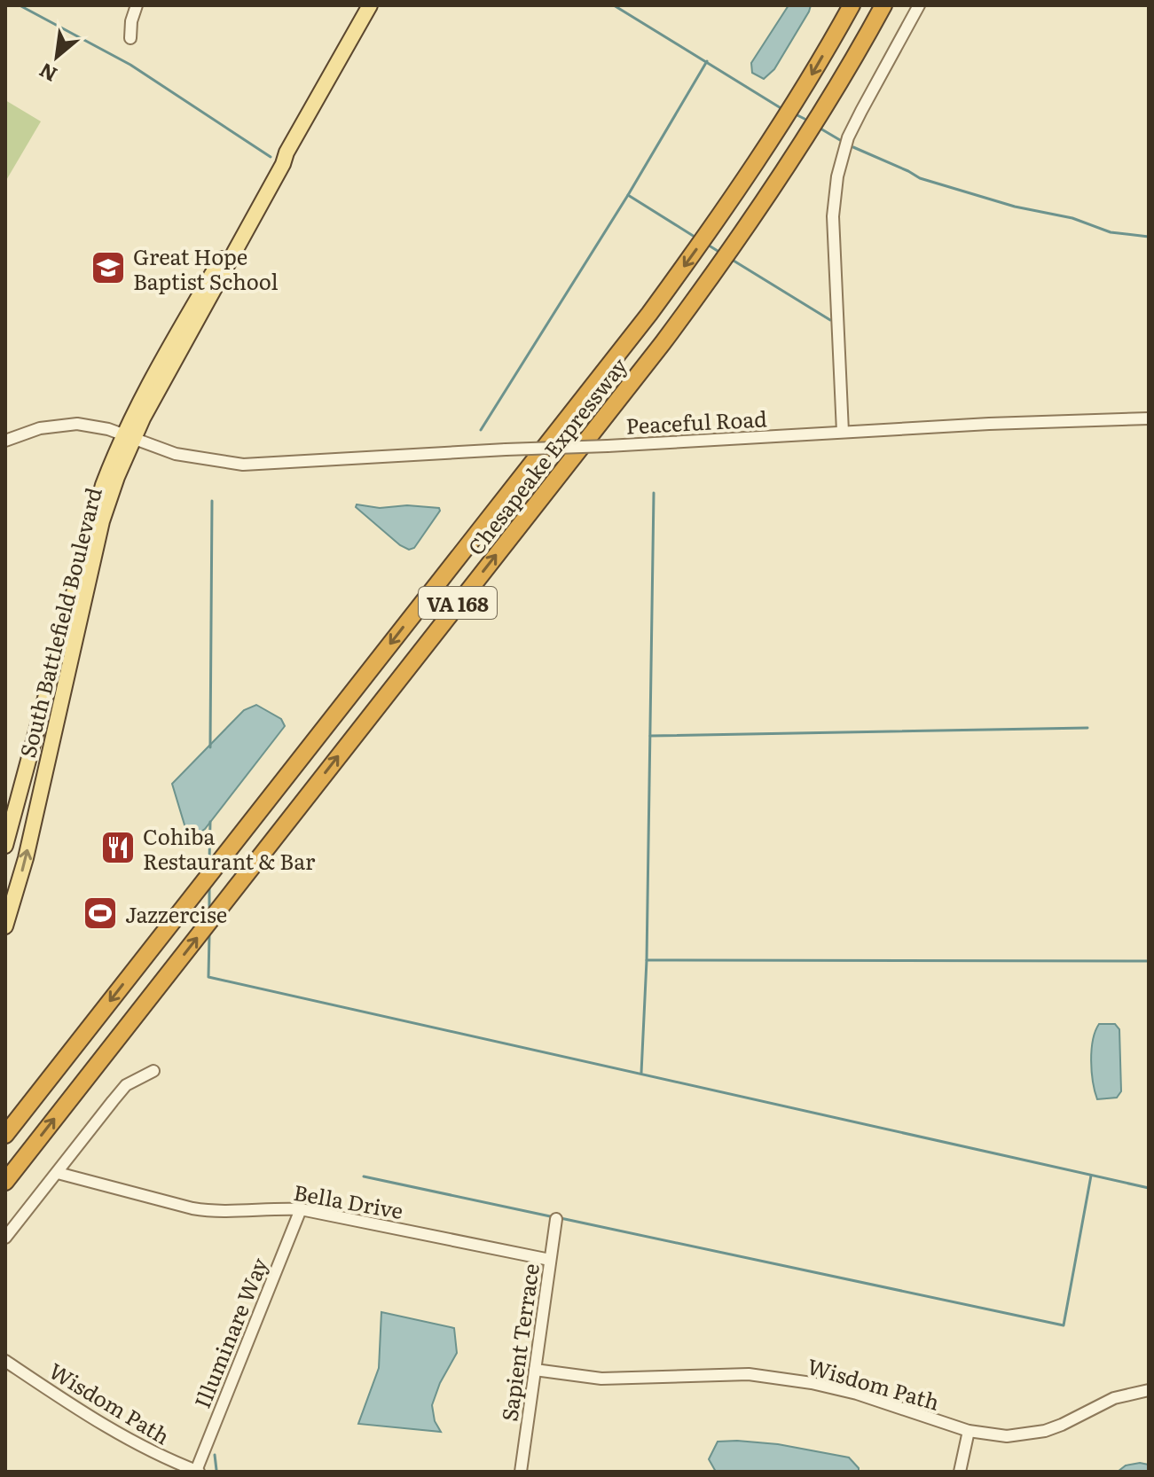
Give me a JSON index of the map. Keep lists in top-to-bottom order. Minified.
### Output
{"streets":{"highway":["Chesapeake Expressway","VA 168"],"main road":["South Battlefield Boulevard"],"street":["Peaceful Road","Bella Drive","Illuminare Way","Sapient Terrace","Wisdom Path"]},"crossings":[["Peaceful Road","South Battlefield Boulevard"],["Bella Drive","Illuminare Way"],["Bella Drive","Sapient Terrace"],["Illuminare Way","Wisdom Path"],["Sapient Terrace","Wisdom Path"]],"places":{"school or university":["Great Hope Baptist School"],"restaurant":["Cohiba Restaurant & Bar"],"sports":["Jazzercise"]},"north":"bottom left"}
